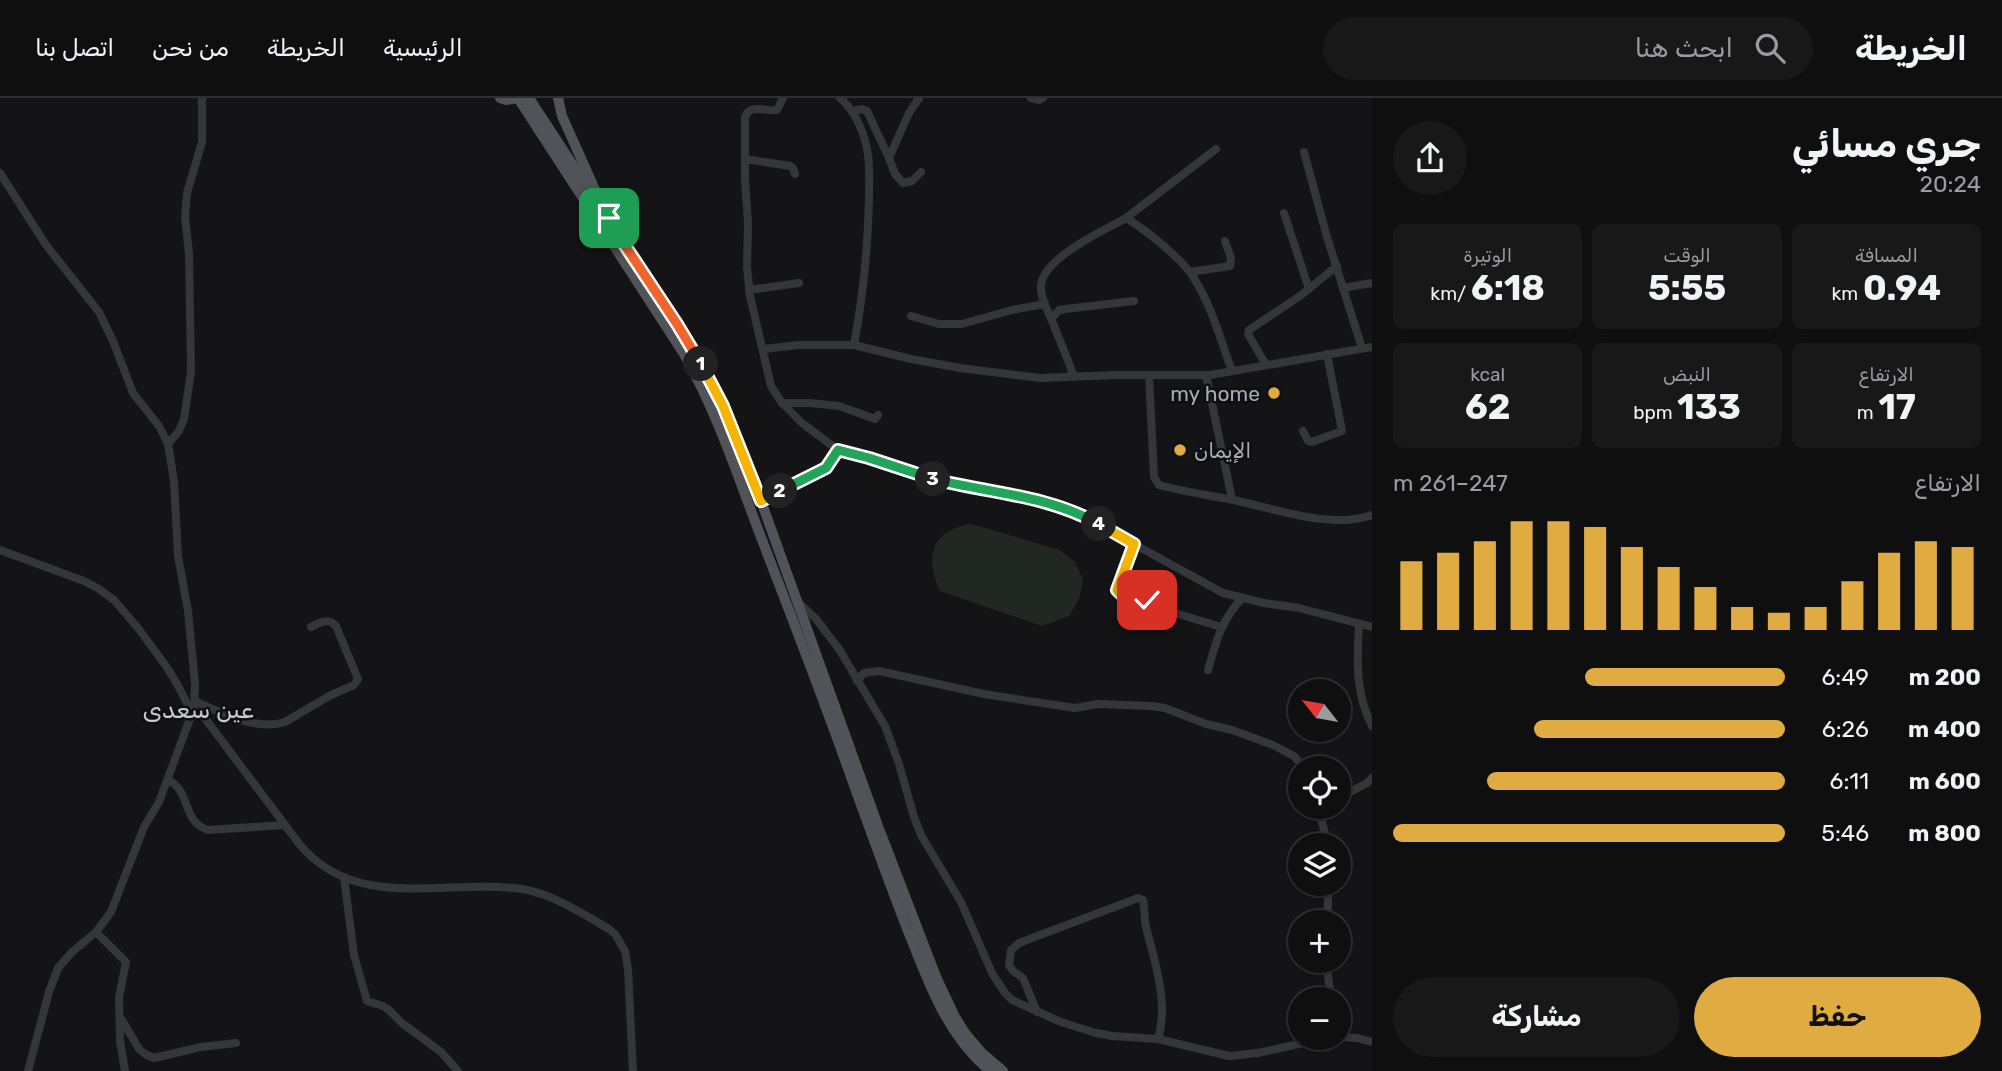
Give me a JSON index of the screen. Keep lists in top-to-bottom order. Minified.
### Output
{"districts":["عين سعدى"],"places":["my home","الإيمان"],"north":"top left","page":{"header":"الخريطة","search":"ابحث هنا","nav":["الرئيسية","الخريطة","من نحن","اتصل بنا"],"heading":["جري مسائي","20:24"],"stats":[["المسافة","0.94 km"],["الوقت","5:55"],["الوتيرة","6:18 /km"],["الارتفاع","17 m"],["النبض","133 bpm"],["kcal","62"]],"pins":["1","3","2","4"],"chart":["الارتفاع","247–261 m"],"list":[{"name":"200 m","note":"6:49"},{"name":"400 m","note":"6:26"},{"name":"600 m","note":"6:11"},{"name":"800 m","note":"5:46"}],"map_buttons":["+","−"],"buttons":["حفظ","مشاركة"]}}
